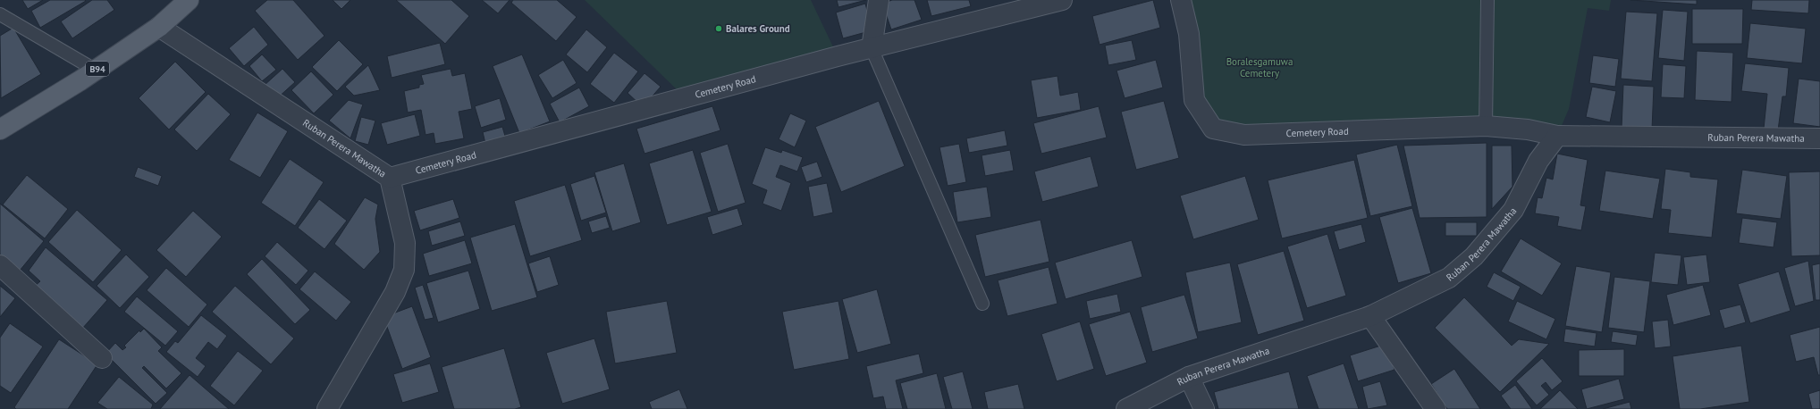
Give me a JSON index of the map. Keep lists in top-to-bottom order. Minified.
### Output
{"streets":{"main road":["B94"],"street":["Cemetery Road","Ruban Perera Mawatha"]},"crossings":[["B94","Ruban Perera Mawatha"],["Cemetery Road","Ruban Perera Mawatha"]],"parks":["Boralesgamuwa Cemetery"],"places":["Balares Ground"]}
